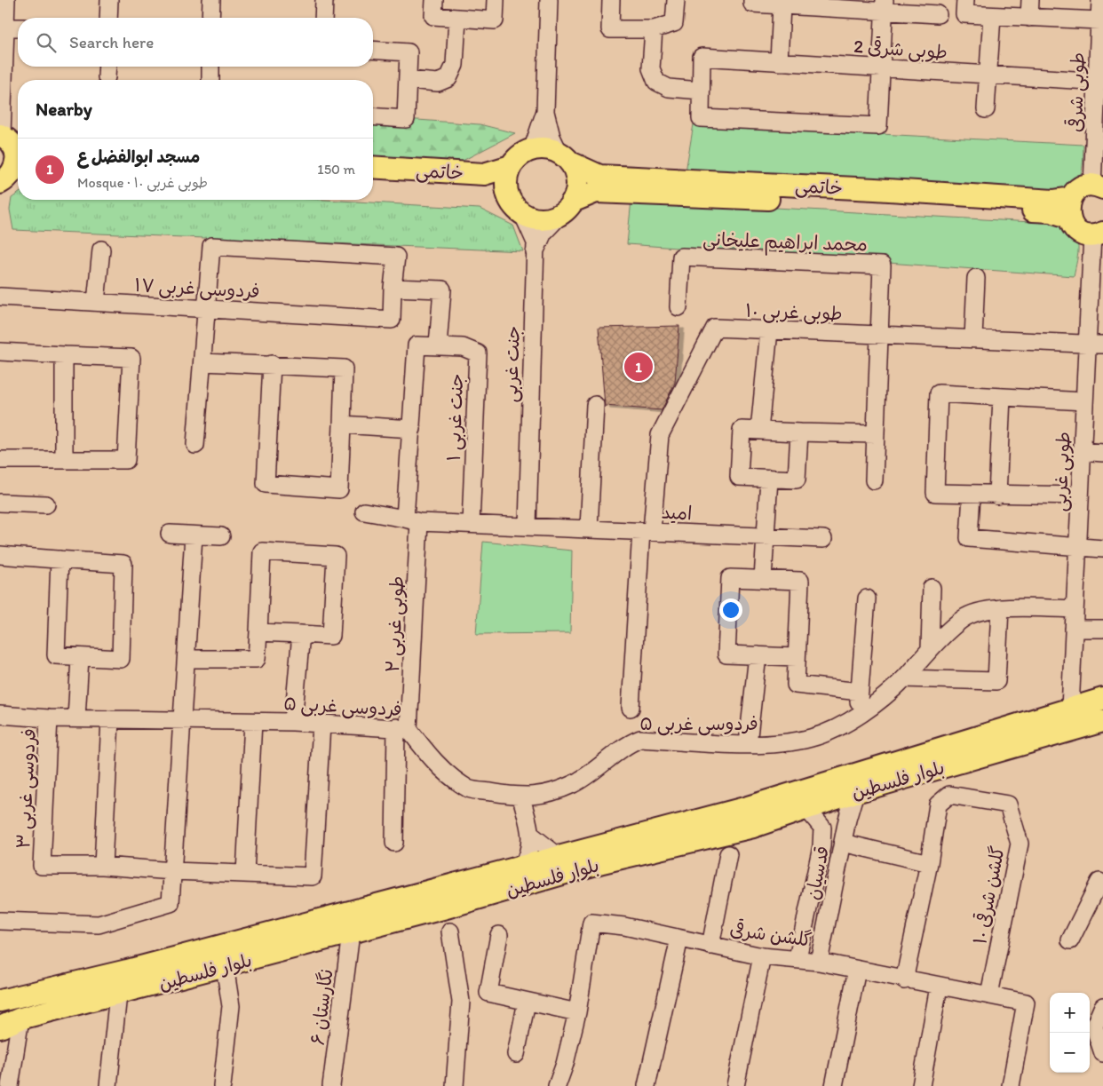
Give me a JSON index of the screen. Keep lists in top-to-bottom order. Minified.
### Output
{"streets":{"main road":["خاتمی","بلوار فلسطین"],"street":["طوبی شرقی 2","طوبی شرقی","محمد ابراهیم علیخانی","فردوسی غربی ۱۷","طوبی غربی ۱۰","جنت غربی","جنت غربی ۱","طوبی غربی","امید","طوبی غربی ۲","فردوسی غربی ۵","فردوسی غربی ۳","قدسیان","گلشن شرقی ۱۰","گلشن شرقی","نگارستان ۶"]},"crossings":[["طوبی شرقی 2","طوبی شرقی"],["خاتمی","جنت غربی"],["محمد ابراهیم علیخانی","طوبی غربی ۱۰"],["طوبی غربی ۱۰","طوبی غربی"],["طوبی غربی ۱۰","امید"],["جنت غربی","امید"],["جنت غربی ۱","امید"],["جنت غربی ۱","طوبی غربی ۲"],["طوبی غربی","فردوسی غربی ۵"],["طوبی غربی","بلوار فلسطین"],["امید","طوبی غربی ۲"],["طوبی غربی ۲","فردوسی غربی ۵"],["فردوسی غربی ۵","فردوسی غربی ۳"],["بلوار فلسطین","قدسیان"],["بلوار فلسطین","نگارستان ۶"],["قدسیان","گلشن شرقی"],["گلشن شرقی ۱۰","گلشن شرقی"]],"page":{"search":"Search here","heading":"Nearby","list":[{"mark":"1","name":"مسجد ابوالفضل ع","note":"Mosque · طوبی غربی ۱۰","value":"150 m"}],"pins":"1","map_buttons":["+","−"]}}
